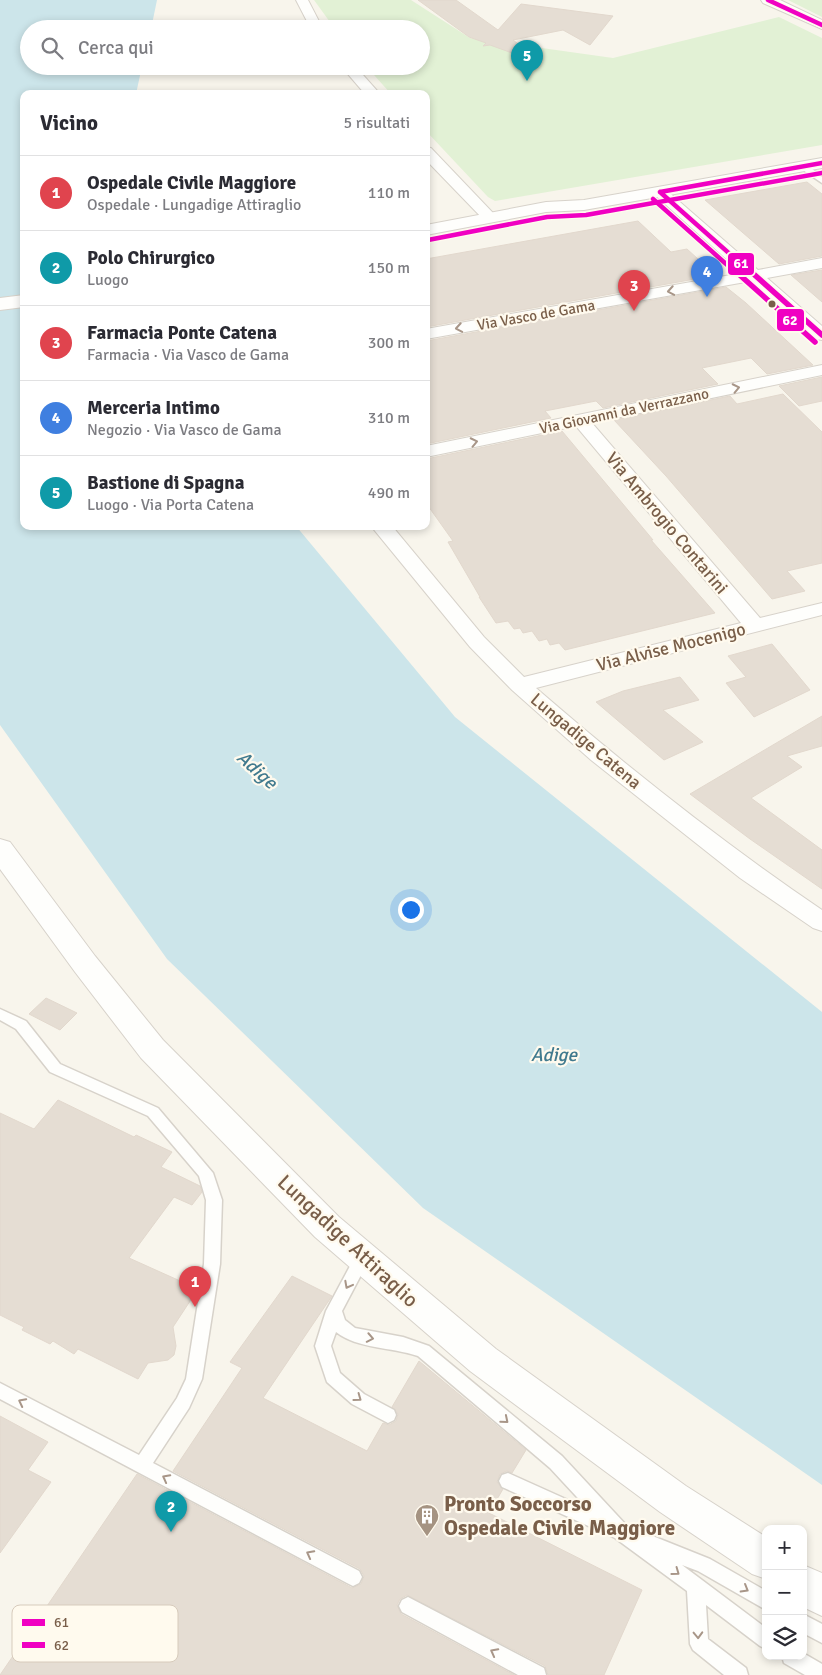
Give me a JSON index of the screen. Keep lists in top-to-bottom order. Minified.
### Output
{"streets":{"street":["Via Vasco de Gama","Via Giovanni da Verrazzano","Via Ambrogio Contarini","Via Alvise Mocenigo","Lungadige Catena","Lungadige Attiraglio"]},"crossings":[["Via Giovanni da Verrazzano","Via Ambrogio Contarini"],["Via Ambrogio Contarini","Via Alvise Mocenigo"],["Via Alvise Mocenigo","Lungadige Catena"]],"water":["Adige"],"places":{"building":["Pronto Soccorso Ospedale Civile Maggiore"]},"lines":["transit line 61","transit line 62"],"legend":["61","62"],"page":{"search":"Cerca qui","pins":["5","4","3","1","2"],"heading":["Vicino","5 risultati"],"list":[{"mark":"1","name":"Ospedale Civile Maggiore","note":"Ospedale · Lungadige Attiraglio","value":"110 m"},{"mark":"2","name":"Polo Chirurgico","note":"Luogo","value":"150 m"},{"mark":"3","name":"Farmacia Ponte Catena","note":"Farmacia · Via Vasco de Gama","value":"300 m"},{"mark":"4","name":"Merceria Intimo","note":"Negozio · Via Vasco de Gama","value":"310 m"},{"mark":"5","name":"Bastione di Spagna","note":"Luogo · Via Porta Catena","value":"490 m"}],"map_buttons":["+","−"]}}
